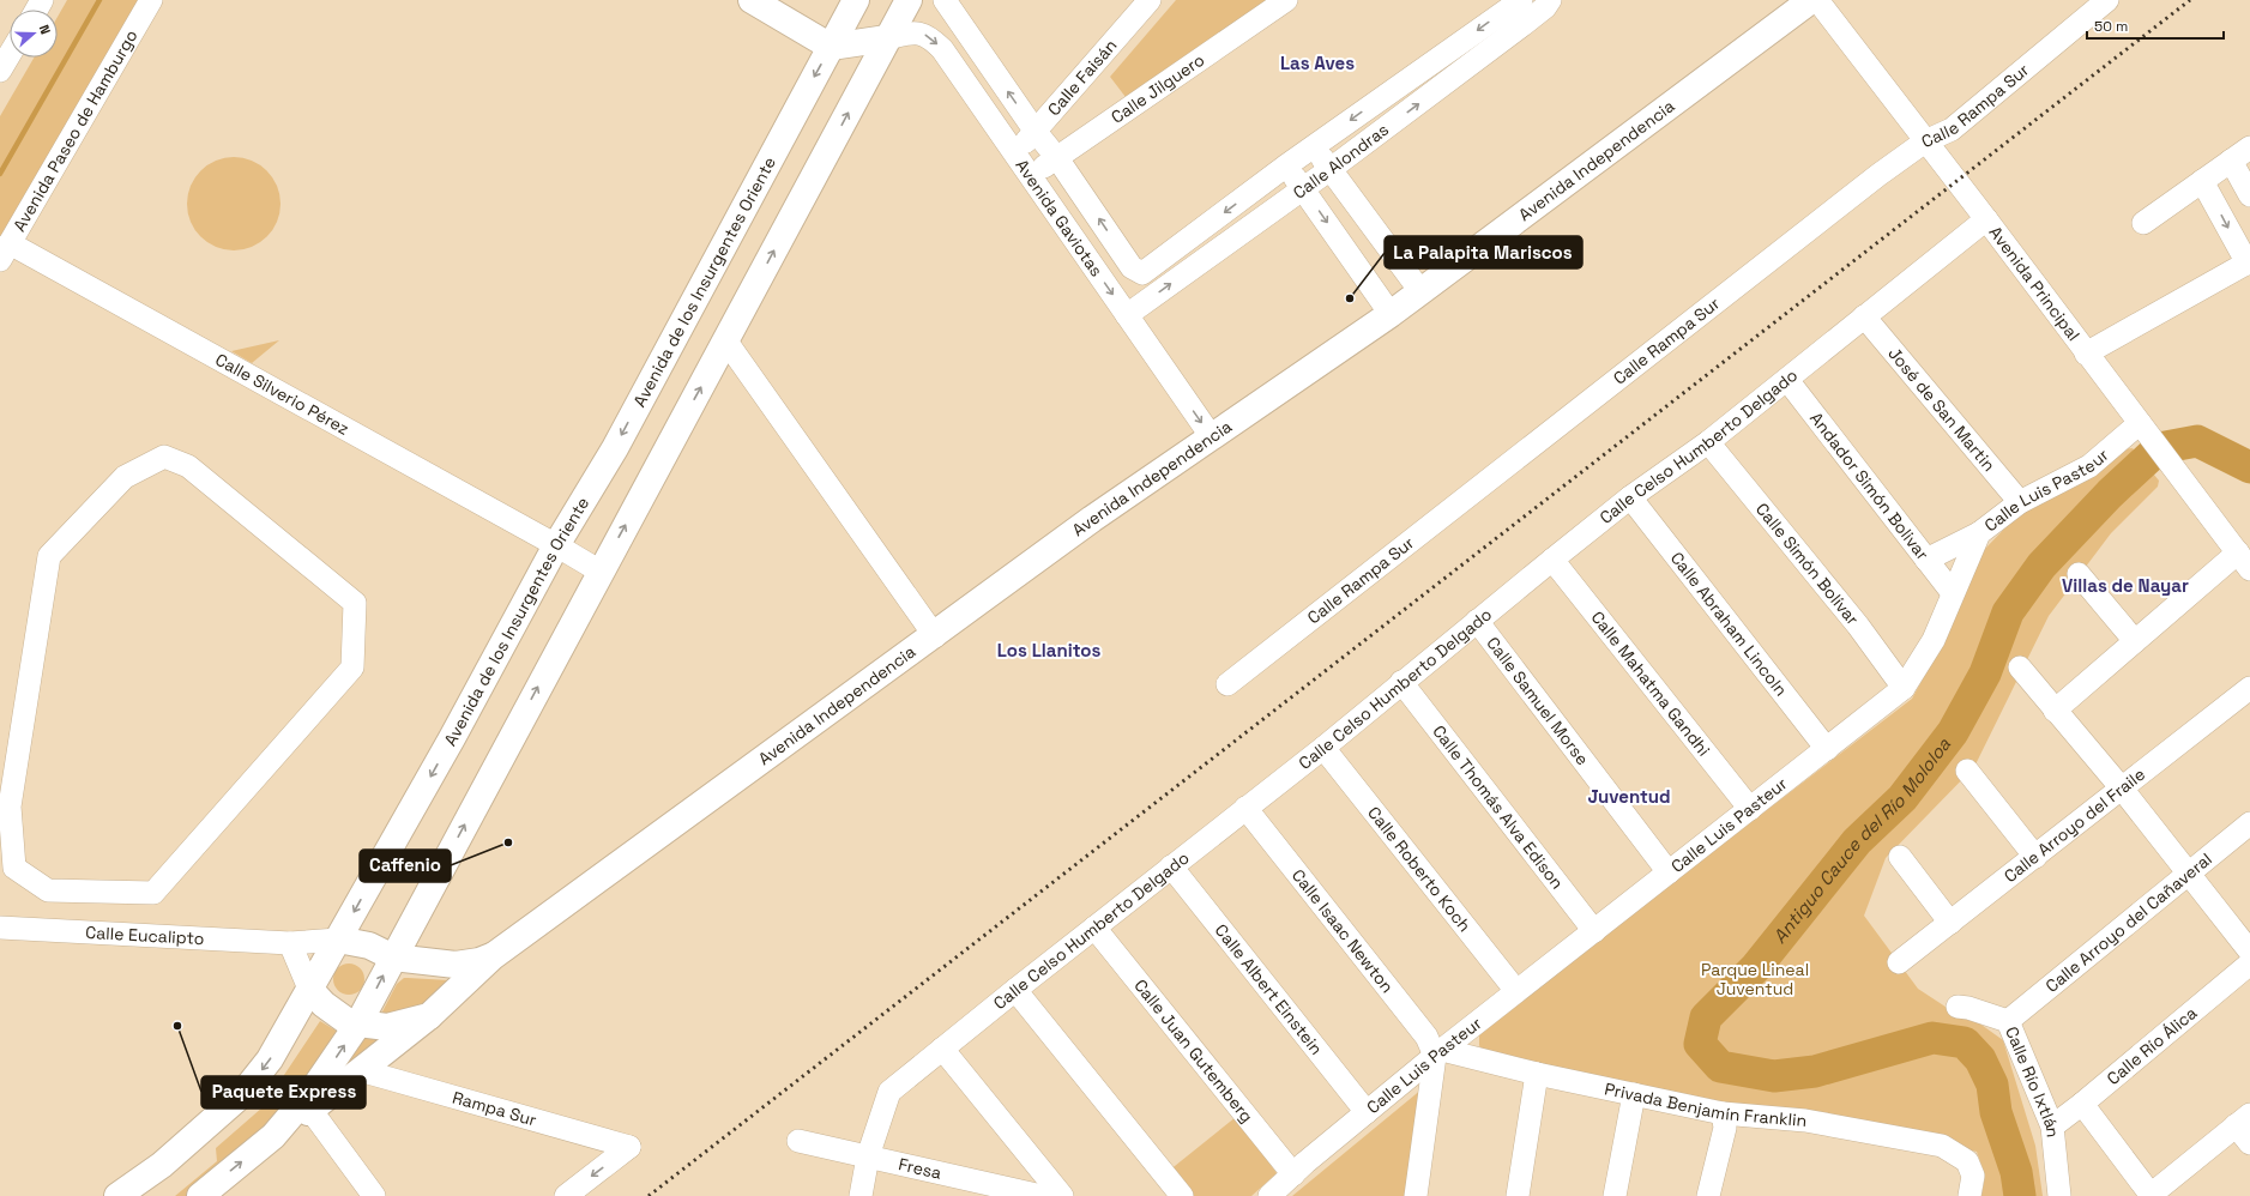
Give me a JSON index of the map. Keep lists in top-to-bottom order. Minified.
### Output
{"streets":{"main road":["Avenida Independencia","Avenida de los Insurgentes Oriente","Calle Eucalipto"],"street":["Calle Faisán","Calle Jilguero","Calle Rampa Sur","Avenida Paseo de Hamburgo","Calle Alondras","Avenida Gaviotas","Avenida Principal","Calle Silverio Pérez","José de San Martin","Calle Celso Humberto Delgado","Andador Simón Bolivar","Calle Luis Pasteur","Calle Simón Bolívar","Calle Abraham Lincoln","Calle Mahatma Gandhi","Calle Samuel Morse","Calle Thomás Alva Edison","Calle Arroyo del Fraile","Calle Roberto Koch","Calle Arroyo del Cañaveral","Calle Isaac Newton","Calle Albert Einstein","Calle Río Álica","Calle Juan Gutemberg","Calle Río Ixtlán","Privada Benjamín Franklin","Rampa Sur","Fresa"]},"crossings":[["Calle Faisán","Avenida Gaviotas"],["Calle Jilguero","Avenida Gaviotas"],["Calle Rampa Sur","Avenida Principal"],["Avenida Paseo de Hamburgo","Calle Silverio Pérez"],["Calle Alondras","Avenida Gaviotas"],["Avenida Independencia","Avenida Gaviotas"],["Avenida Independencia","Calle Eucalipto"],["Avenida Independencia","Rampa Sur"],["Avenida de los Insurgentes Oriente","Calle Silverio Pérez"],["Avenida de los Insurgentes Oriente","Calle Eucalipto"],["Avenida Principal","Calle Celso Humberto Delgado"],["Avenida Principal","Calle Luis Pasteur"],["José de San Martin","Calle Celso Humberto Delgado"],["José de San Martin","Calle Luis Pasteur"],["Calle Celso Humberto Delgado","Andador Simón Bolivar"],["Calle Celso Humberto Delgado","Calle Simón Bolívar"],["Calle Celso Humberto Delgado","Calle Abraham Lincoln"],["Calle Celso Humberto Delgado","Calle Mahatma Gandhi"],["Calle Celso Humberto Delgado","Calle Samuel Morse"],["Calle Celso Humberto Delgado","Calle Thomás Alva Edison"],["Calle Celso Humberto Delgado","Calle Roberto Koch"],["Calle Celso Humberto Delgado","Calle Isaac Newton"],["Calle Celso Humberto Delgado","Calle Albert Einstein"],["Calle Celso Humberto Delgado","Calle Juan Gutemberg"],["Calle Celso Humberto Delgado","Fresa"],["Andador Simón Bolivar","Calle Luis Pasteur"],["Calle Luis Pasteur","Calle Simón Bolívar"],["Calle Luis Pasteur","Calle Abraham Lincoln"],["Calle Luis Pasteur","Calle Mahatma Gandhi"],["Calle Luis Pasteur","Calle Samuel Morse"],["Calle Luis Pasteur","Calle Thomás Alva Edison"],["Calle Luis Pasteur","Calle Roberto Koch"],["Calle Luis Pasteur","Calle Isaac Newton"],["Calle Luis Pasteur","Calle Albert Einstein"],["Calle Luis Pasteur","Calle Juan Gutemberg"],["Calle Luis Pasteur","Privada Benjamín Franklin"],["Calle Arroyo del Cañaveral","Calle Río Ixtlán"],["Calle Isaac Newton","Privada Benjamín Franklin"],["Calle Río Álica","Calle Río Ixtlán"]],"districts":["Las Aves","Villas de Nayar","Los Llanitos","Juventud"],"water":["Antiguo Cauce del Río Mololoa"],"parks":["Parque Lineal Juventud"],"places":["La Palapita Mariscos","Caffenio","Paquete Express"],"scale_bar":"50 m","north":"right"}
